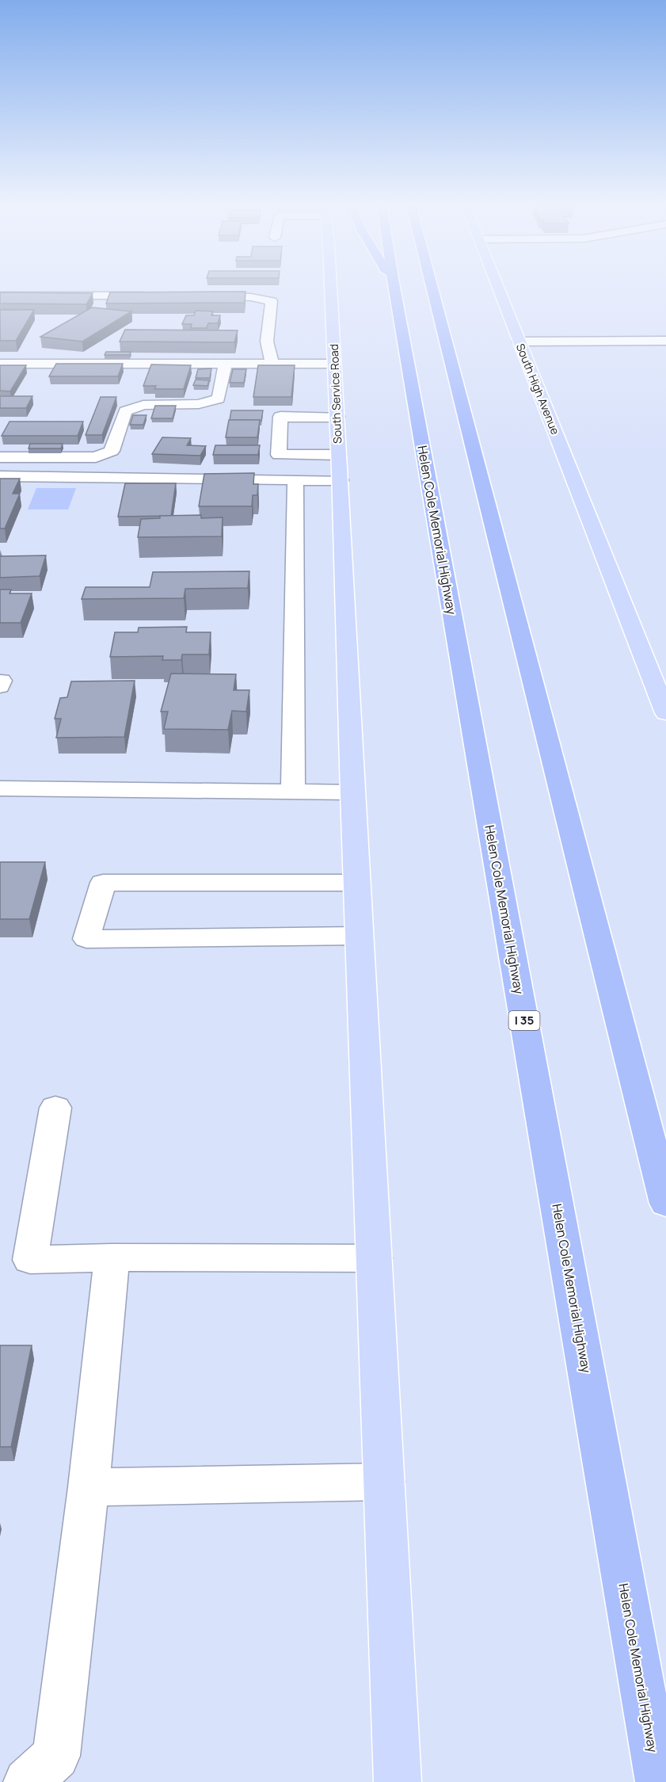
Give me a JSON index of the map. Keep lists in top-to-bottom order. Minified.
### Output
{"streets":{"highway":["Helen Cole Memorial Highway","I 35"],"main road":["South High Avenue","South Service Road"]}}
